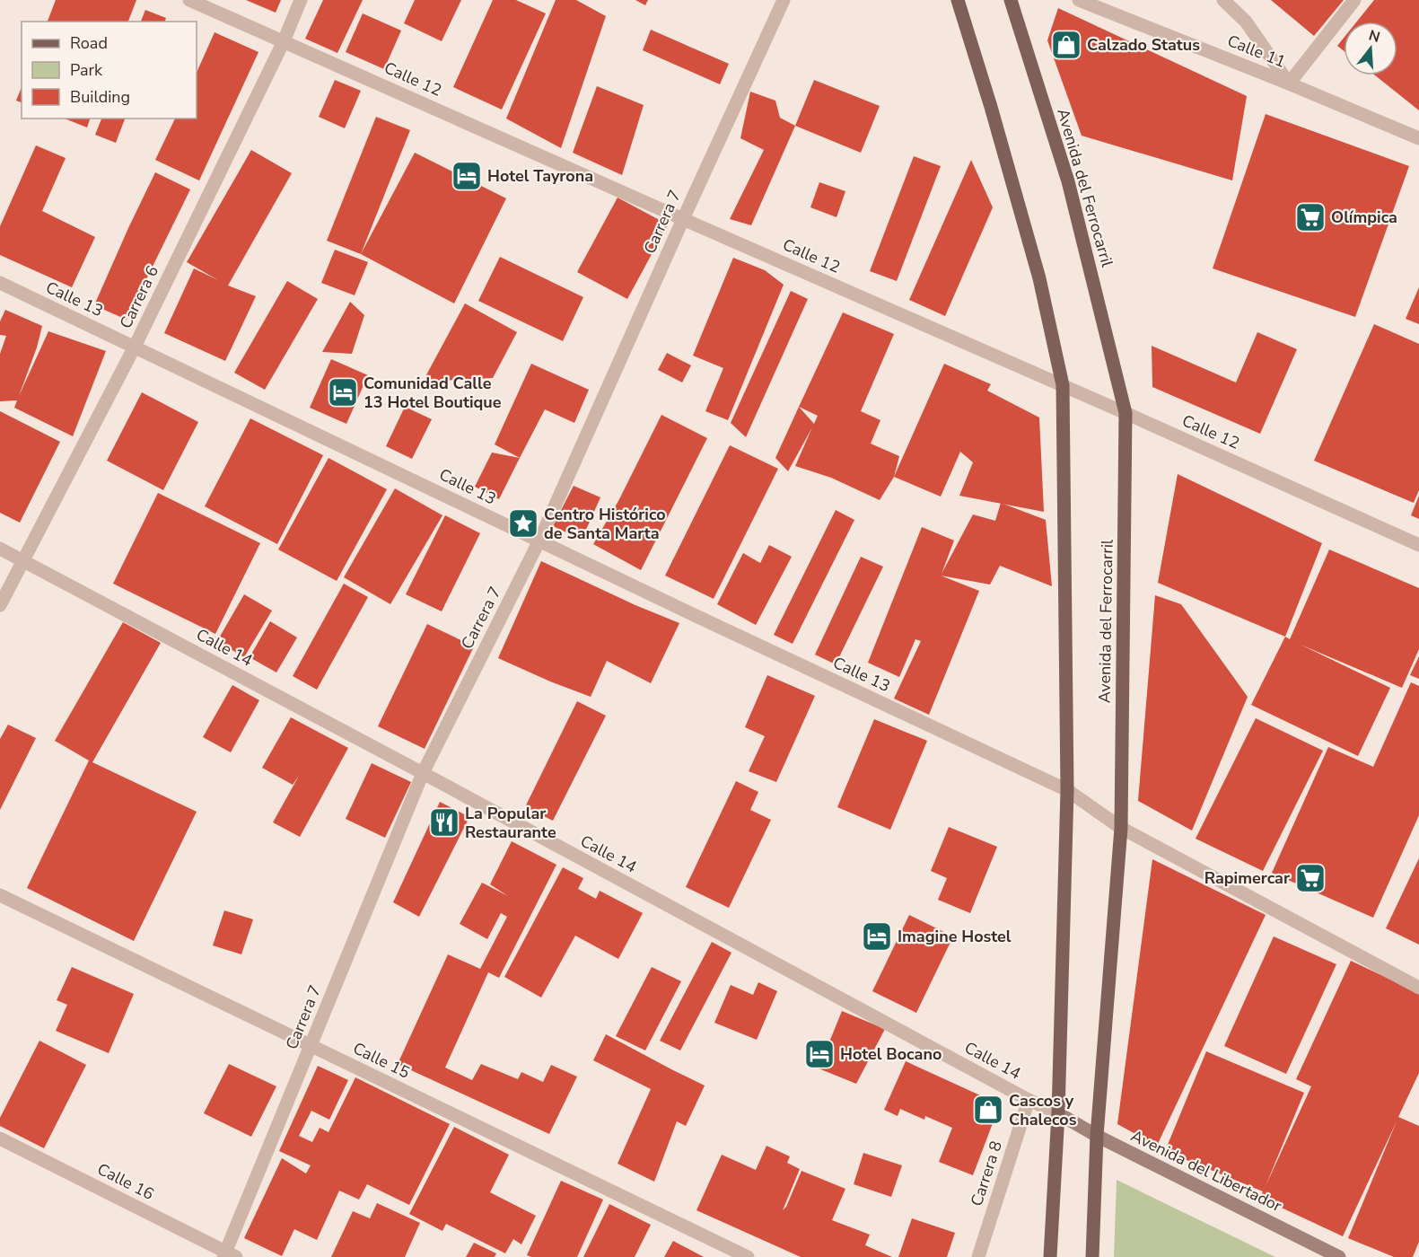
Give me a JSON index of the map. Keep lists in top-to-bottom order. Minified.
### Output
{"streets":{"main road":["Avenida del Ferrocarril","Avenida del Libertador"],"street":["Calle 11","Calle 12","Carrera 7","Carrera 6","Calle 13","Calle 14","Calle 15","Carrera 8","Calle 16"]},"crossings":[["Calle 12","Avenida del Ferrocarril"],["Calle 12","Carrera 7"],["Calle 12","Carrera 6"],["Avenida del Ferrocarril","Calle 13"],["Avenida del Ferrocarril","Avenida del Libertador"],["Carrera 7","Calle 13"],["Carrera 7","Calle 14"],["Carrera 7","Calle 15"],["Carrera 7","Calle 16"],["Carrera 6","Calle 13"],["Carrera 6","Calle 14"],["Calle 14","Avenida del Libertador"],["Calle 14","Carrera 8"]],"places":{"shop":["Calzado Status","Cascos y Chalecos"],"hotel":["Hotel Tayrona","Comunidad Calle 13 Hotel Boutique","Imagine Hostel","Hotel Bocano"],"supermarket":["Olímpica","Rapimercar"],"place":["Centro Histórico de Santa Marta"],"restaurant":["La Popular Restaurante"]},"legend":["Road","Park","Building"],"north":"top"}
